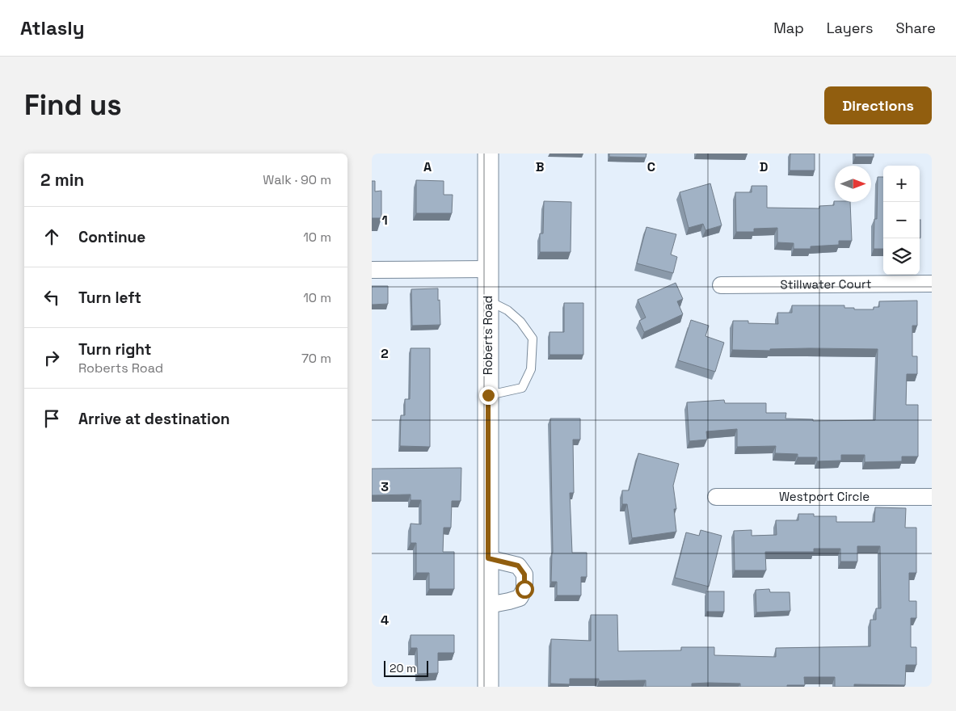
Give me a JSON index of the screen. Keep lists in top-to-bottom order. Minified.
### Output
{"streets":{"street":["Stillwater Court","Roberts Road","Westport Circle"]},"scale_bar":"20 m","north":"right","page":{"header":"Atlasly","nav":["Map","Layers","Share"],"buttons":"Directions","title":"Find us","heading":["2 min","Walk · 90 m"],"map_buttons":["+","−"],"list":[["Continue","10 m"],["Turn left","10 m"],["Turn right","Roberts Road","70 m"],"Arrive at destination"],"scale":"20 m"},"grid":{"columns":["A","B","C","D"],"rows":["1","2","3","4"]}}
